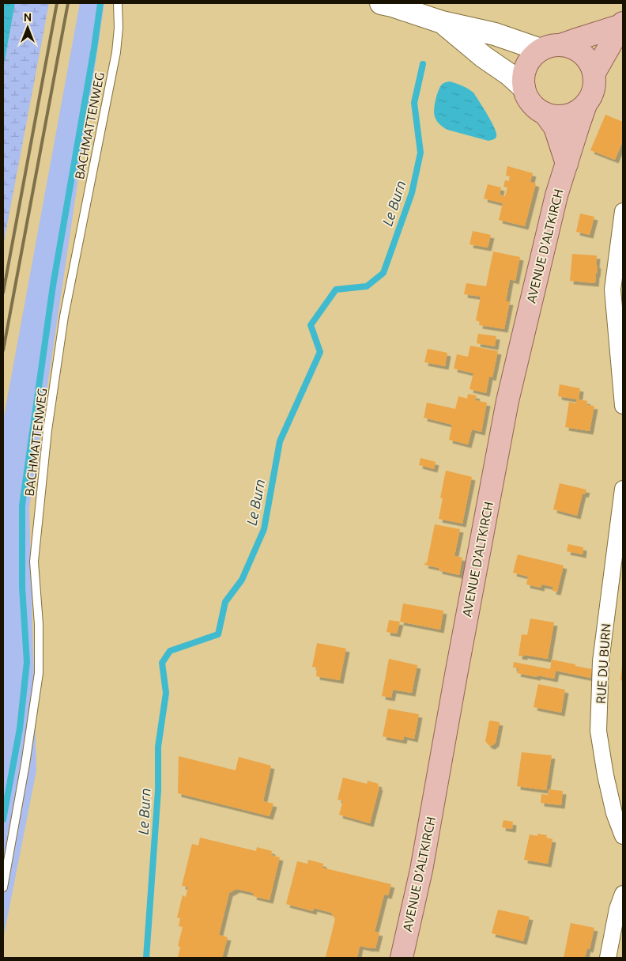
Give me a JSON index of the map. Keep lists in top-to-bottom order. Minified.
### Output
{"streets":{"main road":["AVENUE D'ALTKIRCH"],"street":["RUE DU BURN"],"lane":["BACHMATTENWEG"]},"water":["Le Burn"],"north":"top"}
